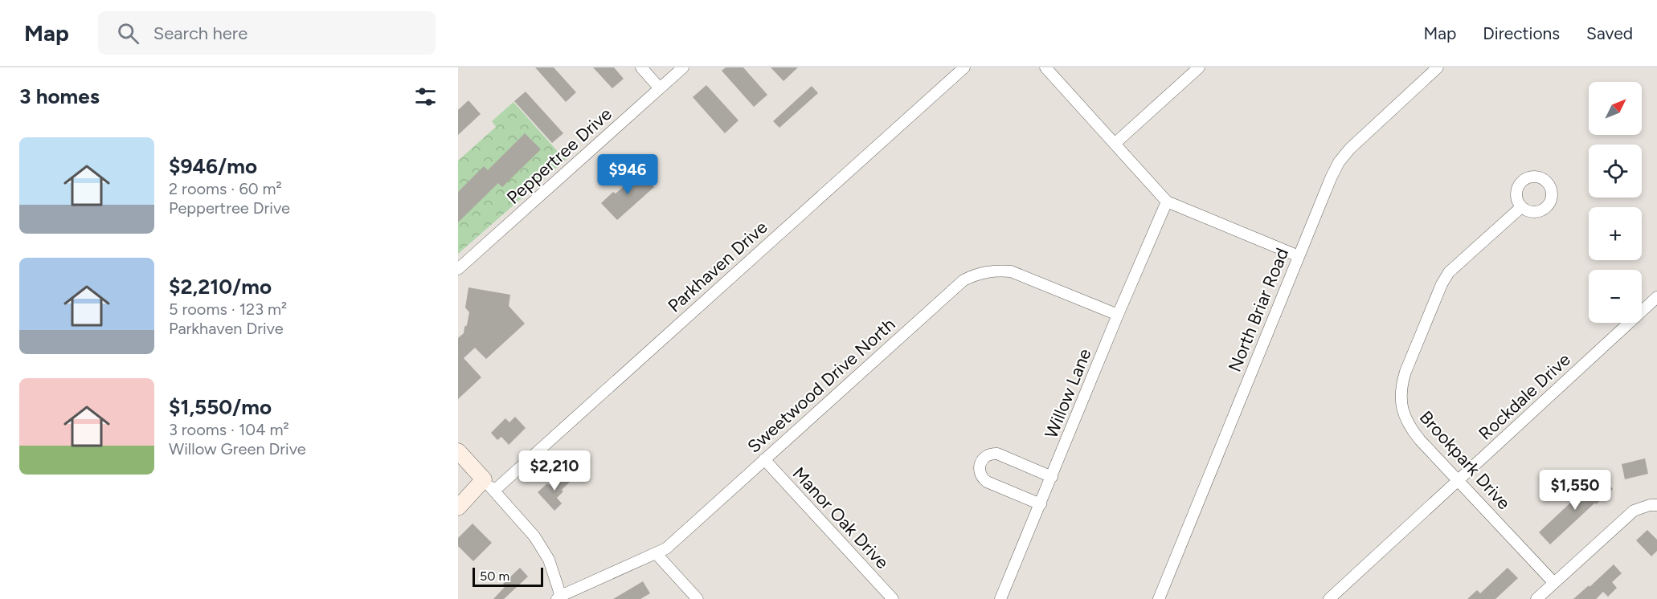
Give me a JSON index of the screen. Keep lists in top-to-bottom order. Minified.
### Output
{"streets":{"street":["Peppertree Drive","Parkhaven Drive","North Briar Road","Sweetwood Drive North","Willow Lane","Rockdale Drive","Brookpark Drive","Manor Oak Drive"]},"crossings":[["Sweetwood Drive North","Willow Lane"],["Sweetwood Drive North","Manor Oak Drive"],["Rockdale Drive","Brookpark Drive"]],"scale_bar":"50 m","north":"top right","page":{"header":"Map","search":"Search here","nav":["Map","Directions","Saved"],"heading":"3 homes","map_buttons":["+","−"],"list":[{"name":"$946/mo","note":"2 rooms · 60 m² · Peppertree Drive"},{"name":"$2,210/mo","note":"5 rooms · 123 m² · Parkhaven Drive"},{"name":"$1,550/mo","note":"3 rooms · 104 m² · Willow Green Drive"}],"price":["$946","$2,210","$1,550"],"scale":"50 m"}}
